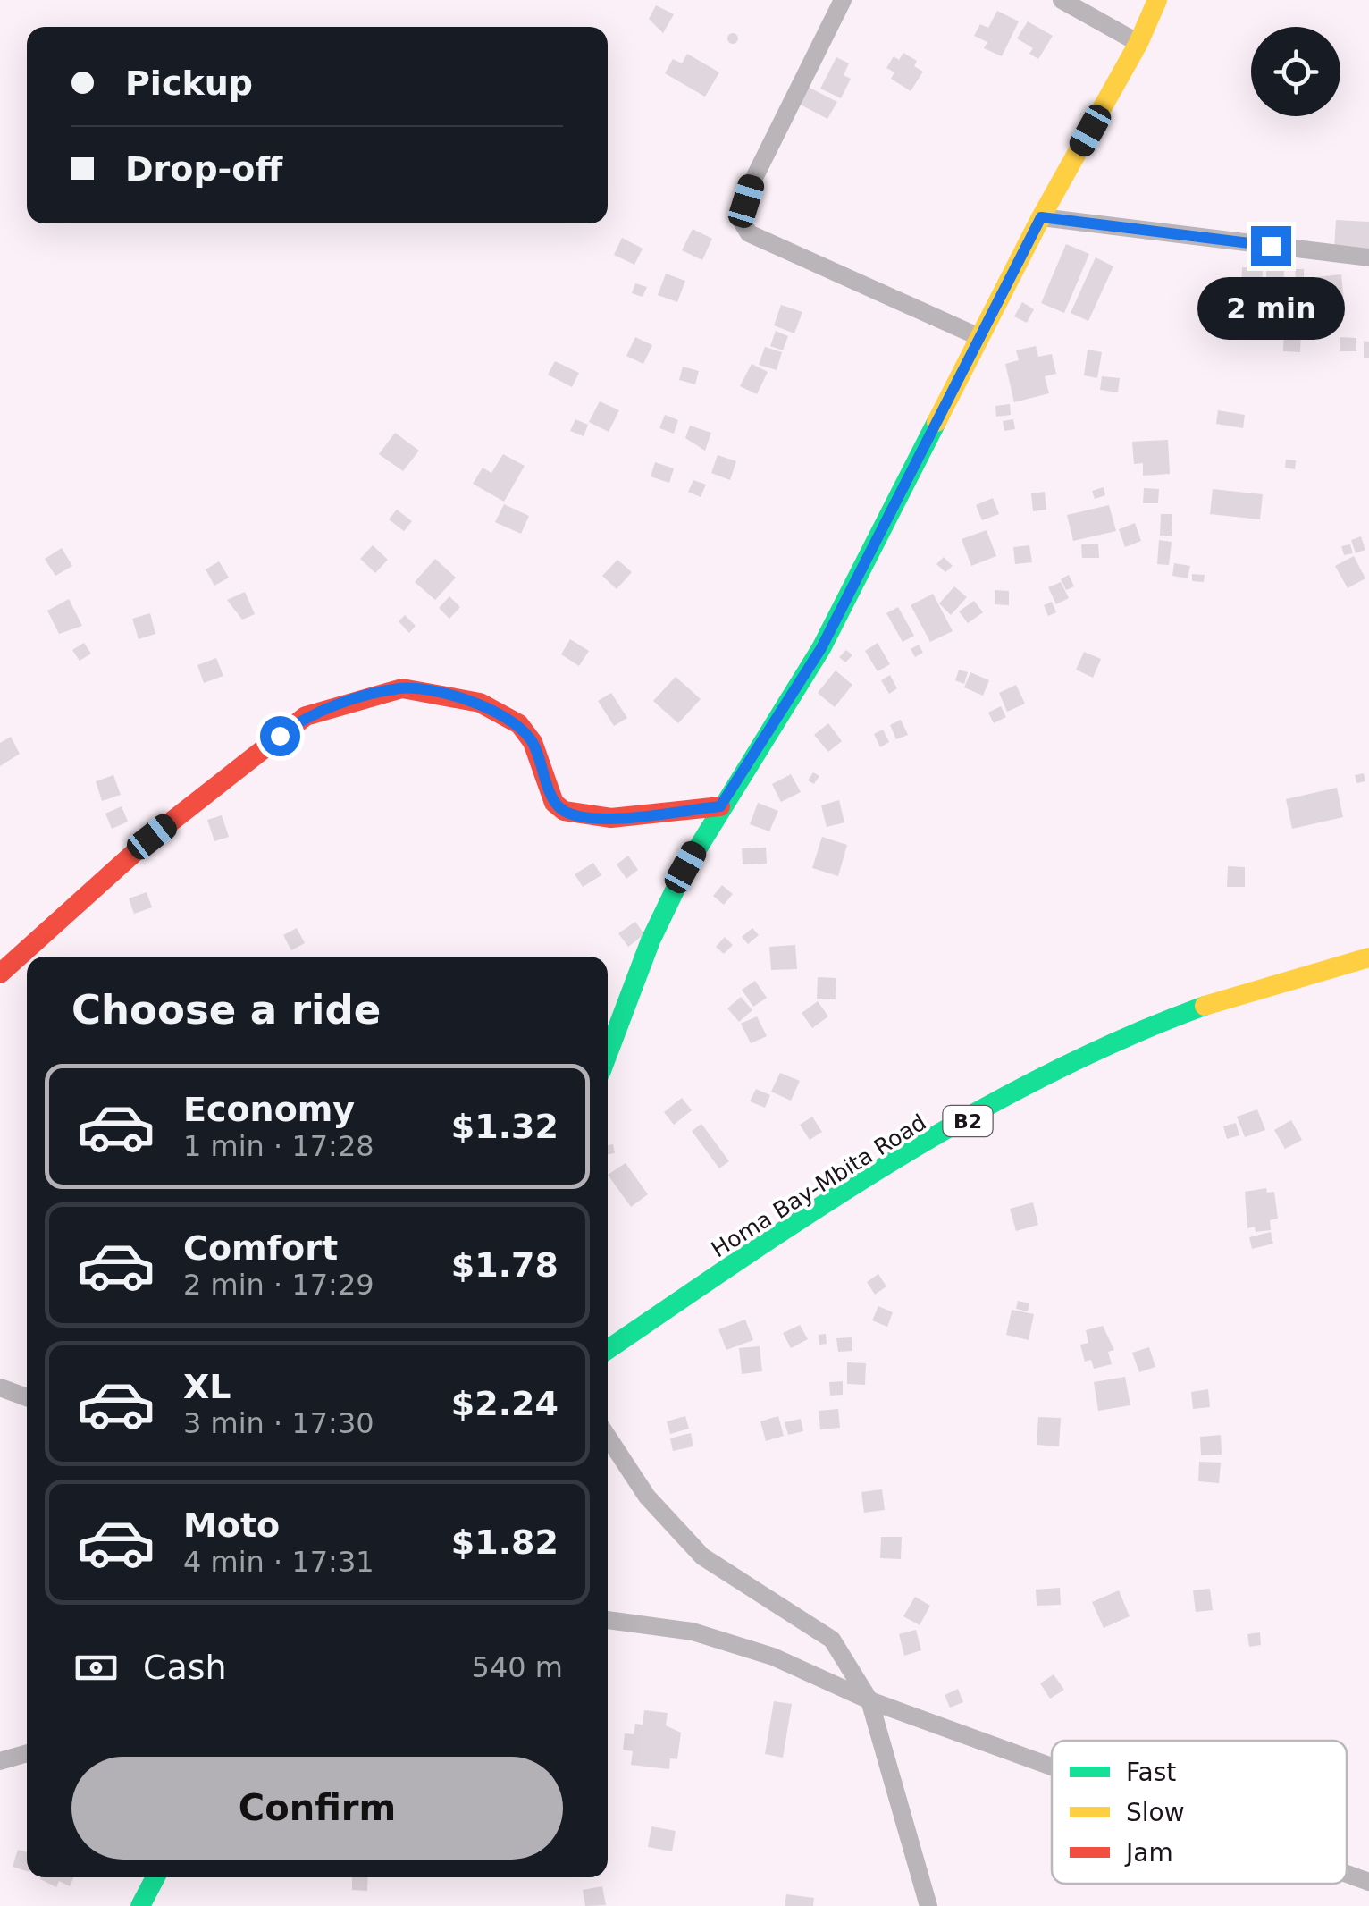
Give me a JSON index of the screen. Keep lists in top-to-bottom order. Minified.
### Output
{"streets":{"main road":["B2","Homa Bay-Mbita Road"]},"legend":["Fast","Slow","Jam"],"page":{"banner":["Pickup","Drop-off"],"bubble":"2 min","heading":"Choose a ride","list":[{"name":"Economy","note":"1 min · 17:28","value":"$1.32"},{"name":"Comfort","note":"2 min · 17:29","value":"$1.78"},{"name":"XL","note":"3 min · 17:30","value":"$2.24"},{"name":"Moto","note":"4 min · 17:31","value":"$1.82"}],"pay":["Cash","540 m"],"buttons":"Confirm"}}
